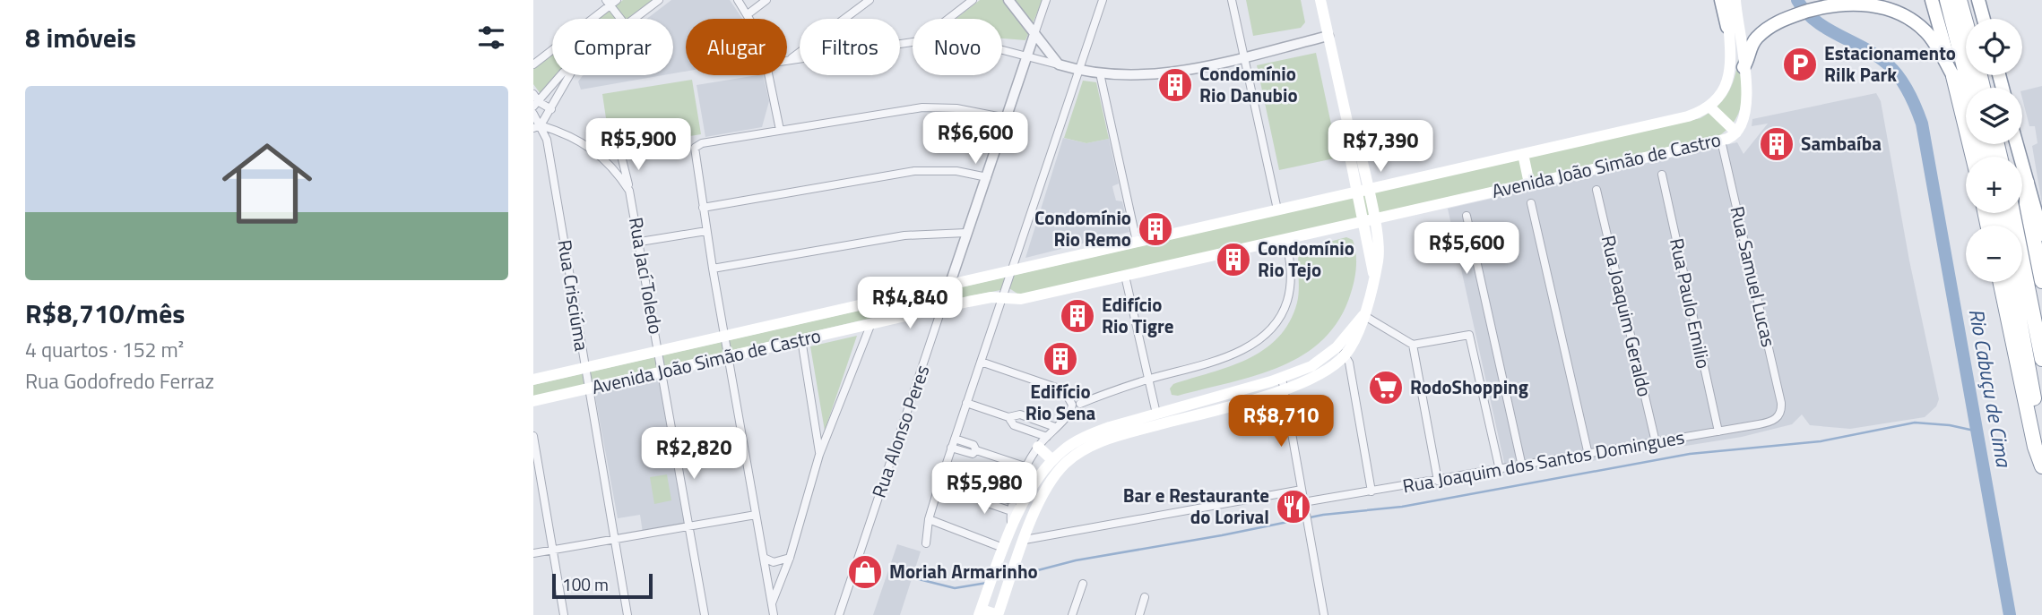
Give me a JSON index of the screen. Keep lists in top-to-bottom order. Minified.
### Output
{"streets":{"main road":["Avenida João Simão de Castro"],"street":["Rua Jací Toledo","Rua Samuel Lucas","Rua Crisciúma","Rua Paulo Emilio","Rua Joaquim Geraldo","Rua Alonso Peres","Rua Joaquim dos Santos Domingues"]},"crossings":[["Avenida João Simão de Castro","Rua Jací Toledo"],["Avenida João Simão de Castro","Rua Samuel Lucas"],["Avenida João Simão de Castro","Rua Crisciúma"],["Avenida João Simão de Castro","Rua Alonso Peres"],["Rua Jací Toledo","Rua Crisciúma"],["Rua Samuel Lucas","Rua Joaquim dos Santos Domingues"],["Rua Paulo Emilio","Rua Joaquim dos Santos Domingues"],["Rua Joaquim Geraldo","Rua Joaquim dos Santos Domingues"]],"water":["Rio Cabuçu de Cima"],"places":{"parking":["Estacionamento Rilk Park"],"building":["Condomínio Rio Danubio","Sambaíba","Condomínio Rio Remo","Condomínio Rio Tejo","Edifício Rio Tigre","Edifício Rio Sena"],"supermarket":["RodoShopping"],"restaurant":["Bar e Restaurante do Lorival"],"shop":["Moriah Armarinho"]},"scale_bar":"100 m","page":{"heading":"8 imóveis","map_buttons":["+","−"],"chip":["Comprar","Alugar","Filtros","Novo"],"list":[{"name":"R$8,710/mês","note":"4 quartos · 152 m² · Rua Godofredo Ferraz"}],"price":["R$6,600","R$5,900","R$7,390","R$5,600","R$4,840","R$8,710","R$2,820","R$5,980"],"scale":"100 m"}}
